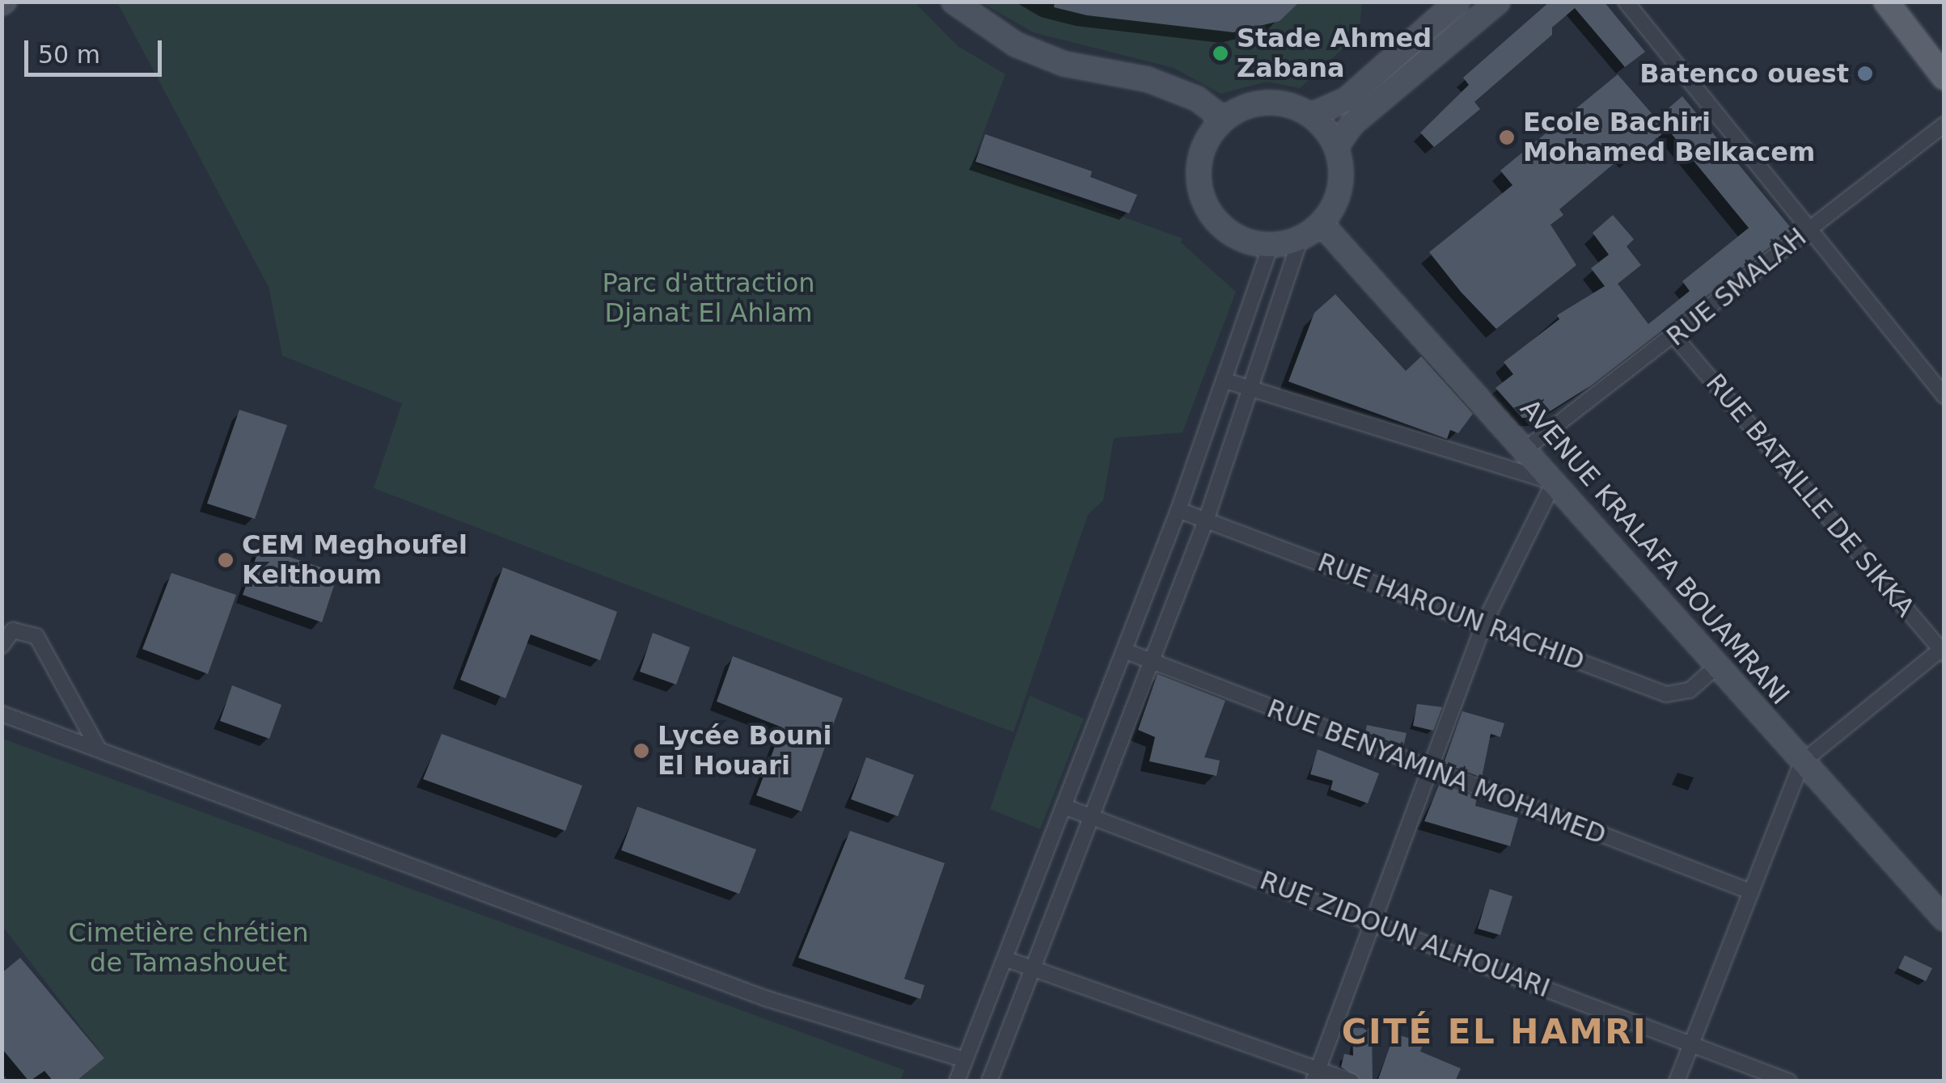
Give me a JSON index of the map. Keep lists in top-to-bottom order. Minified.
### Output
{"streets":{"street":["RUE SMALAH","RUE BATAILLE DE SIKKA","AVENUE KRALAFA BOUAMRANI","RUE HAROUN RACHID","RUE BENYAMINA MOHAMED","RUE ZIDOUN ALHOUARI"]},"crossings":[["RUE SMALAH","RUE BATAILLE DE SIKKA"],["RUE SMALAH","AVENUE KRALAFA BOUAMRANI"],["AVENUE KRALAFA BOUAMRANI","RUE HAROUN RACHID"]],"districts":["CITÉ EL HAMRI"],"parks":["Parc d'attraction Djanat El Ahlam","Cimetière chrétien de Tamashouet"],"places":["Stade Ahmed Zabana","Batenco ouest","Ecole Bachiri Mohamed Belkacem","CEM Meghoufel Kelthoum","Lycée Bouni El Houari"],"scale_bar":"50 m"}
